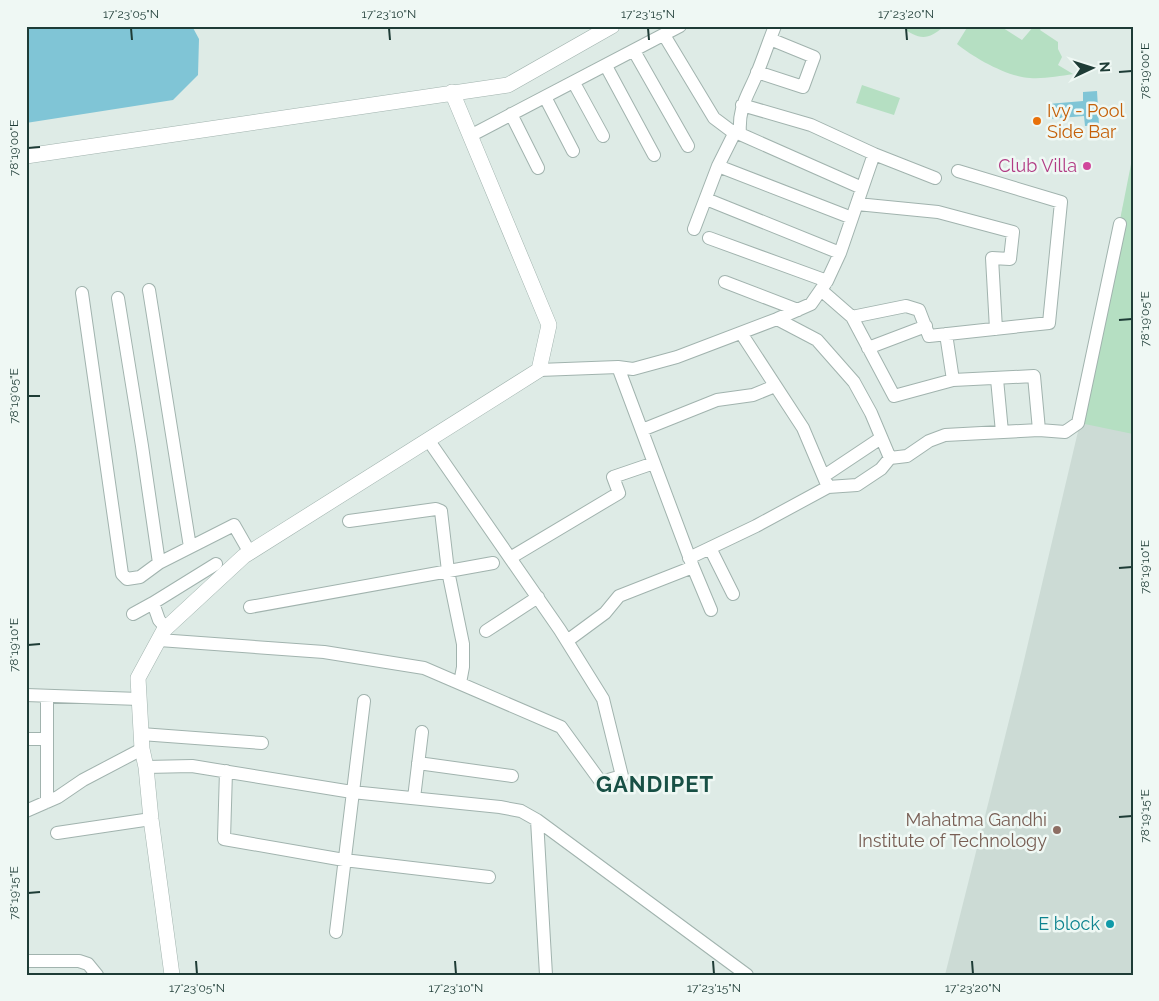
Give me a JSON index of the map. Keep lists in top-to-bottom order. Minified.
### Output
{"districts":["GANDIPET"],"places":["Ivy - Pool Side Bar","Club Villa","Mahatma Gandhi Institute of Technology","E block"],"north":"right","coordinates":["17°23'05\"N","17°23'10\"N","17°23'15\"N","17°23'20\"N","78°19'00\"E","78°19'05\"E","78°19'10\"E","78°19'15\"E"]}
